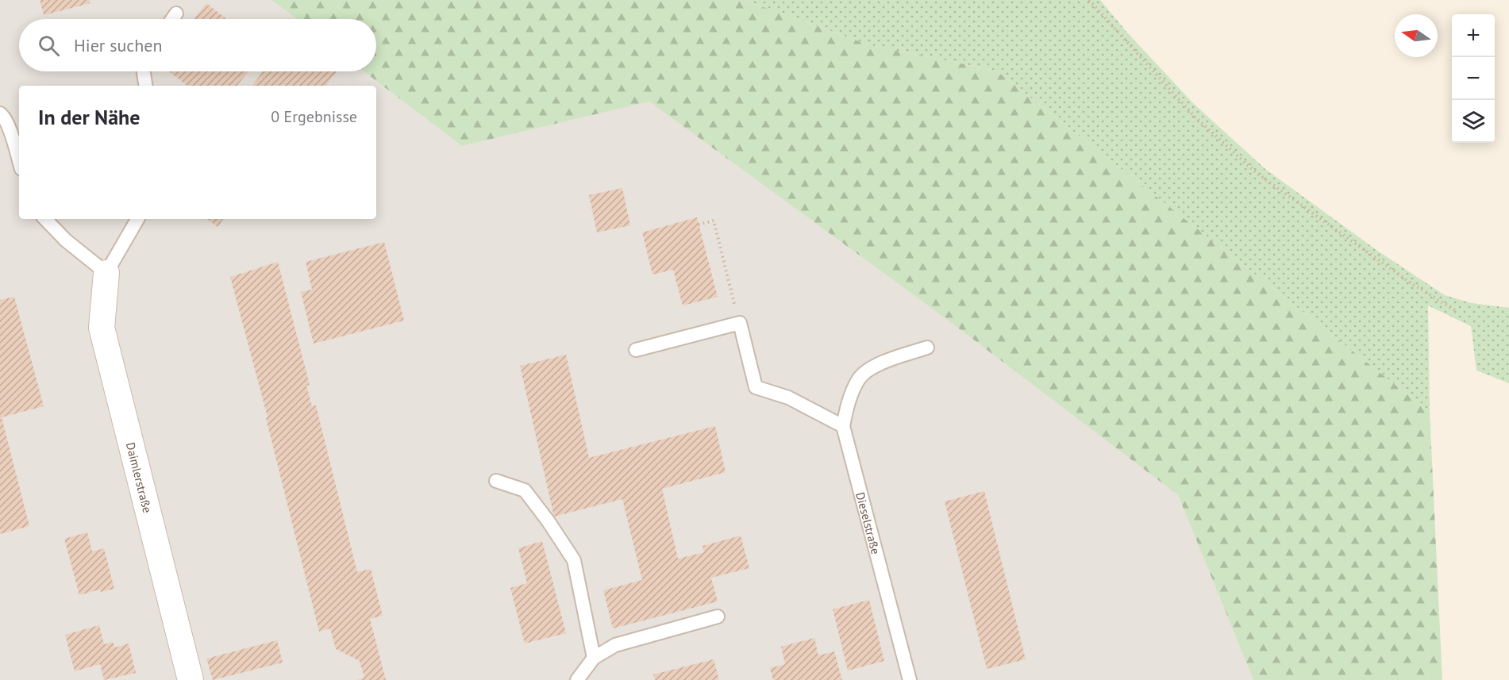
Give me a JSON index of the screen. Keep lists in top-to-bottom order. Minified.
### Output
{"streets":{"street":["Daimlerstraße"],"lane":["Dieselstraße"]},"north":"left","page":{"map_buttons":["+","−"],"search":"Hier suchen","heading":["In der Nähe","0 Ergebnisse"]}}
